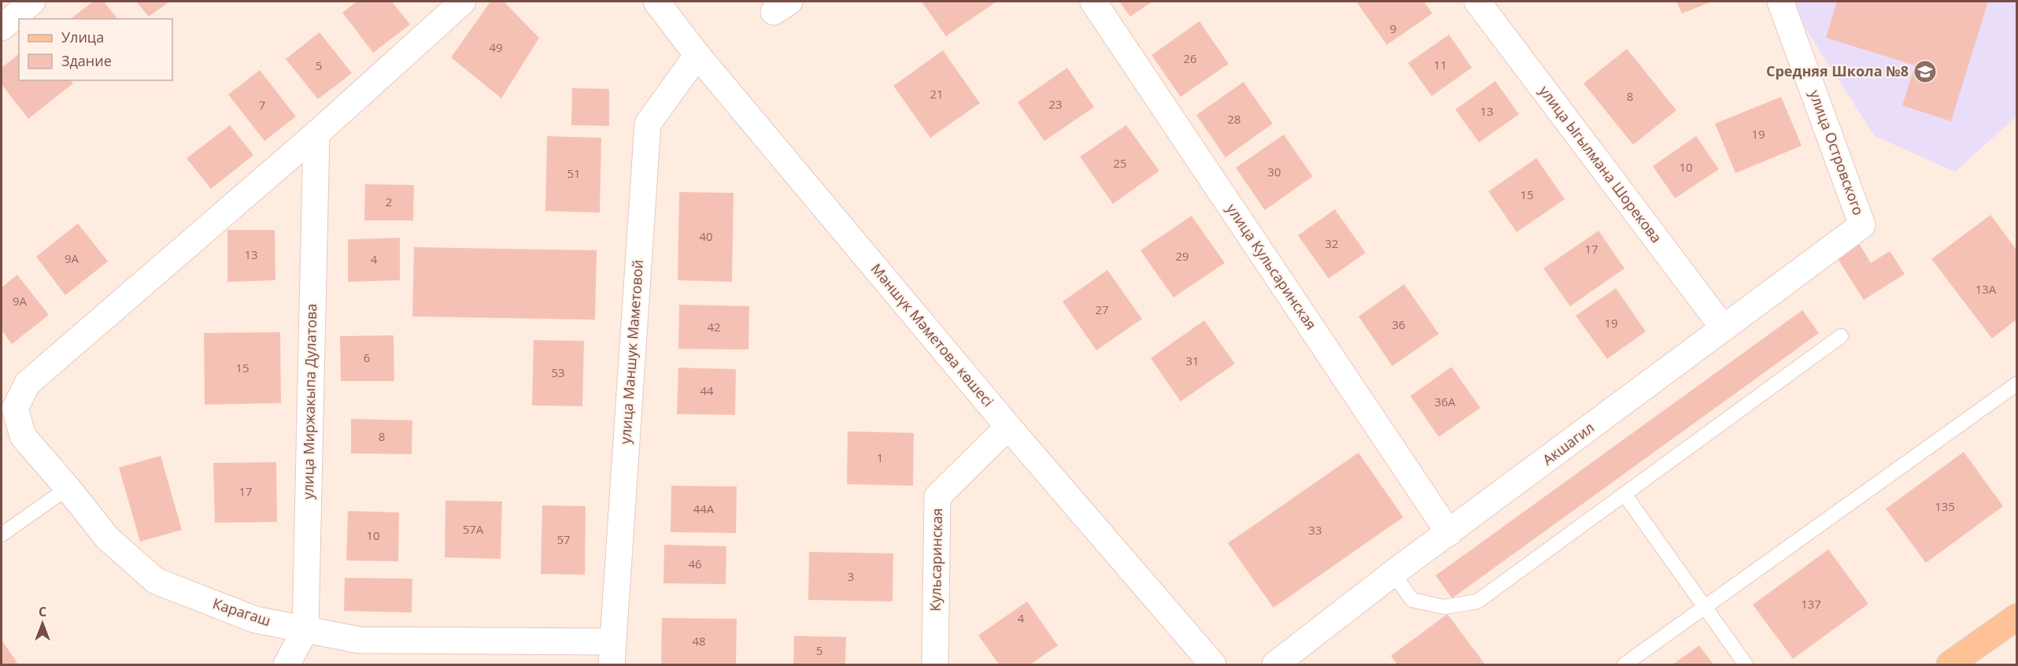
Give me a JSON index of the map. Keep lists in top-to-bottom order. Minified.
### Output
{"streets":{"street":["улица Островского","улица Ыгылмана Шорекова","улица Кульсаринская","Мәншүк Мәметова көшесі","улица Маншук Маметовой","улица Миржакыпа Дулатова","Акшагил","Кульсаринская","Карагаш"]},"crossings":[["улица Островского","Акшагил"],["улица Ыгылмана Шорекова","Акшагил"],["улица Кульсаринская","Акшагил"],["Мәншүк Мәметова көшесі","улица Маншук Маметовой"],["Мәншүк Мәметова көшесі","Кульсаринская"],["улица Маншук Маметовой","Карагаш"],["улица Миржакыпа Дулатова","Карагаш"]],"places":{"school or university":["Средняя Школа №8"]},"house_numbers":["9","49","26","11","5","21","8","23","7","13","28","19","25","10","30","51","15","2","40","32","17","13","29","9А","4","13А","9А","27","19","36","42","6","31","15","53","44","36А","8","1","17","135","44А","57А","33","10","57","46","3","137","4","48","5"],"legend":["Улица","Здание"],"north":"top"}
